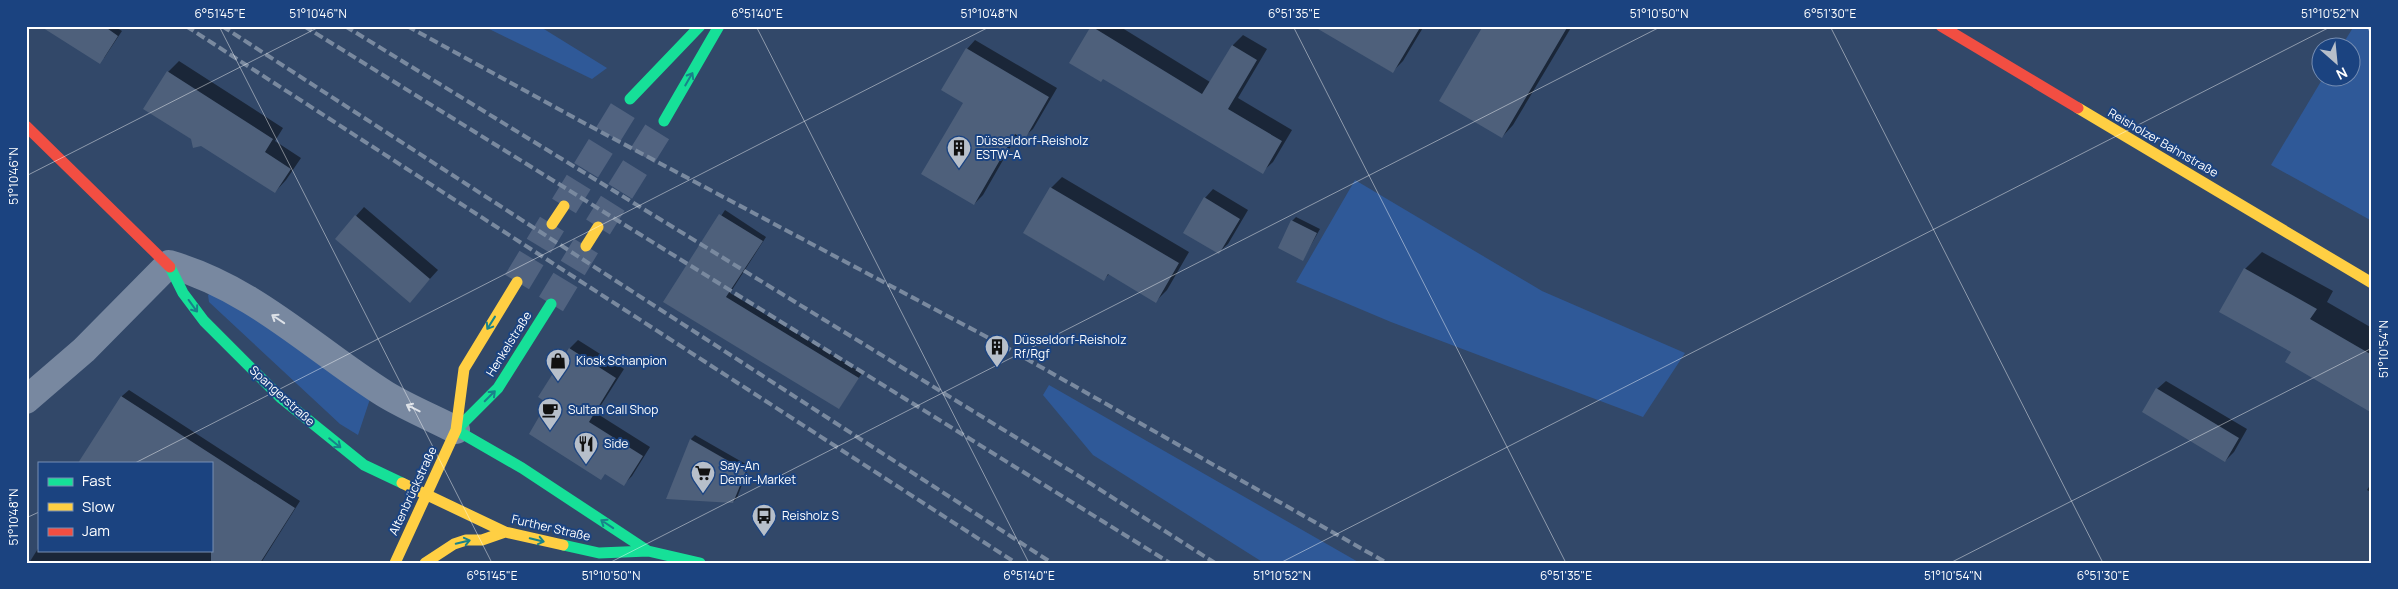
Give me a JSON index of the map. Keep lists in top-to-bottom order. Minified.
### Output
{"streets":{"street":["Reisholzer Bahnstraße","Henkelstraße","Spangerstraße","Altenbrückstraße","Further Straße"]},"crossings":[["Henkelstraße","Spangerstraße"],["Henkelstraße","Altenbrückstraße"],["Henkelstraße","Further Straße"],["Spangerstraße","Altenbrückstraße"],["Spangerstraße","Further Straße"],["Altenbrückstraße","Further Straße"]],"places":{"building":["Düsseldorf-Reisholz ESTW-A","Düsseldorf-Reisholz Rf/Rgf"],"shop":["Kiosk Schanpion"],"cafe":["Sultan Call Shop"],"restaurant":["Side"],"supermarket":["Say-An Demir-Market"],"bus stop":["Reisholz S"]},"legend":["Fast","Slow","Jam"],"north":"bottom right","coordinates":["6°51'45\"E","51°10'46\"N","6°51'40\"E","51°10'48\"N","6°51'35\"E","51°10'50\"N","6°51'30\"E","51°10'52\"N","51°10'54\"N"]}
